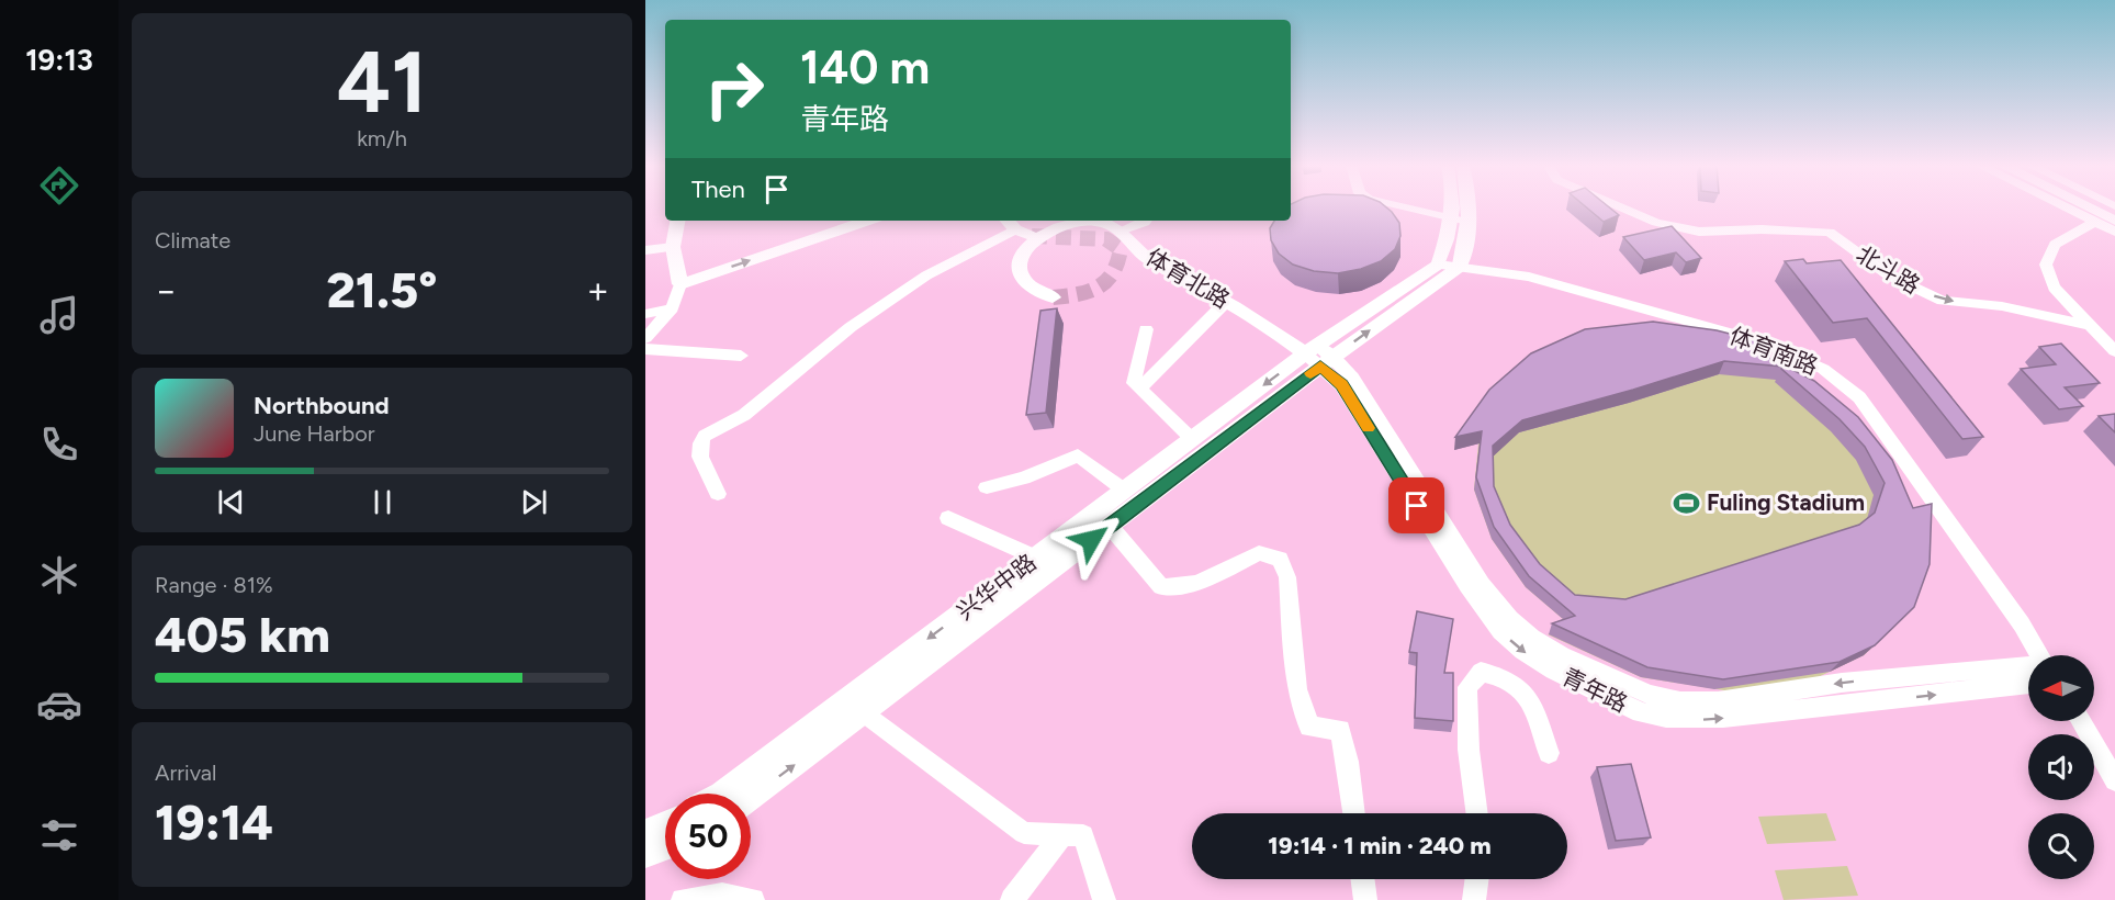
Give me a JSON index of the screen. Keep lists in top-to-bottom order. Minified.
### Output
{"streets":{"main road":["体育北路","兴华中路"],"street":["北斗路","体育南路","青年路"]},"crossings":[["体育北路","兴华中路"],["体育北路","青年路"],["体育南路","兴华中路"],["兴华中路","青年路"]],"one_way":["北斗路"],"places":{"sports":["Fuling Stadium"]},"north":"left","page":{"tabs":"19:13","tile":[["41","km/h"],"Climate",["Range · 81%","405 km"],["Arrival","19:14"]],"turn":["140 m","青年路"],"then":"Then","heat":["−","21.5°","+"],"song":["Northbound","June Harbor"],"limit":"50","trip":"19:14 · 1 min · 240 m"}}
